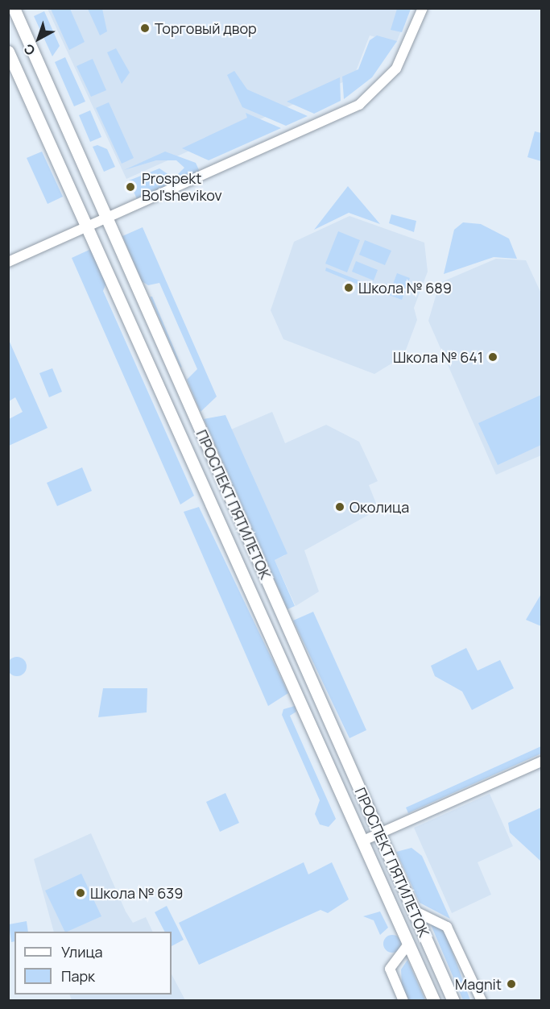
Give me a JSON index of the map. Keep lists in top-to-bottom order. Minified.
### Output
{"streets":{"street":["ПРОСПЕКТ ПЯТИЛЕТОК"]},"places":["Торговый двор","Prospekt Bol'shevikov","Школа № 689","Школа № 641","Околица","Школа № 639","Magnit"],"legend":["Улица","Парк"],"north":"bottom left"}
